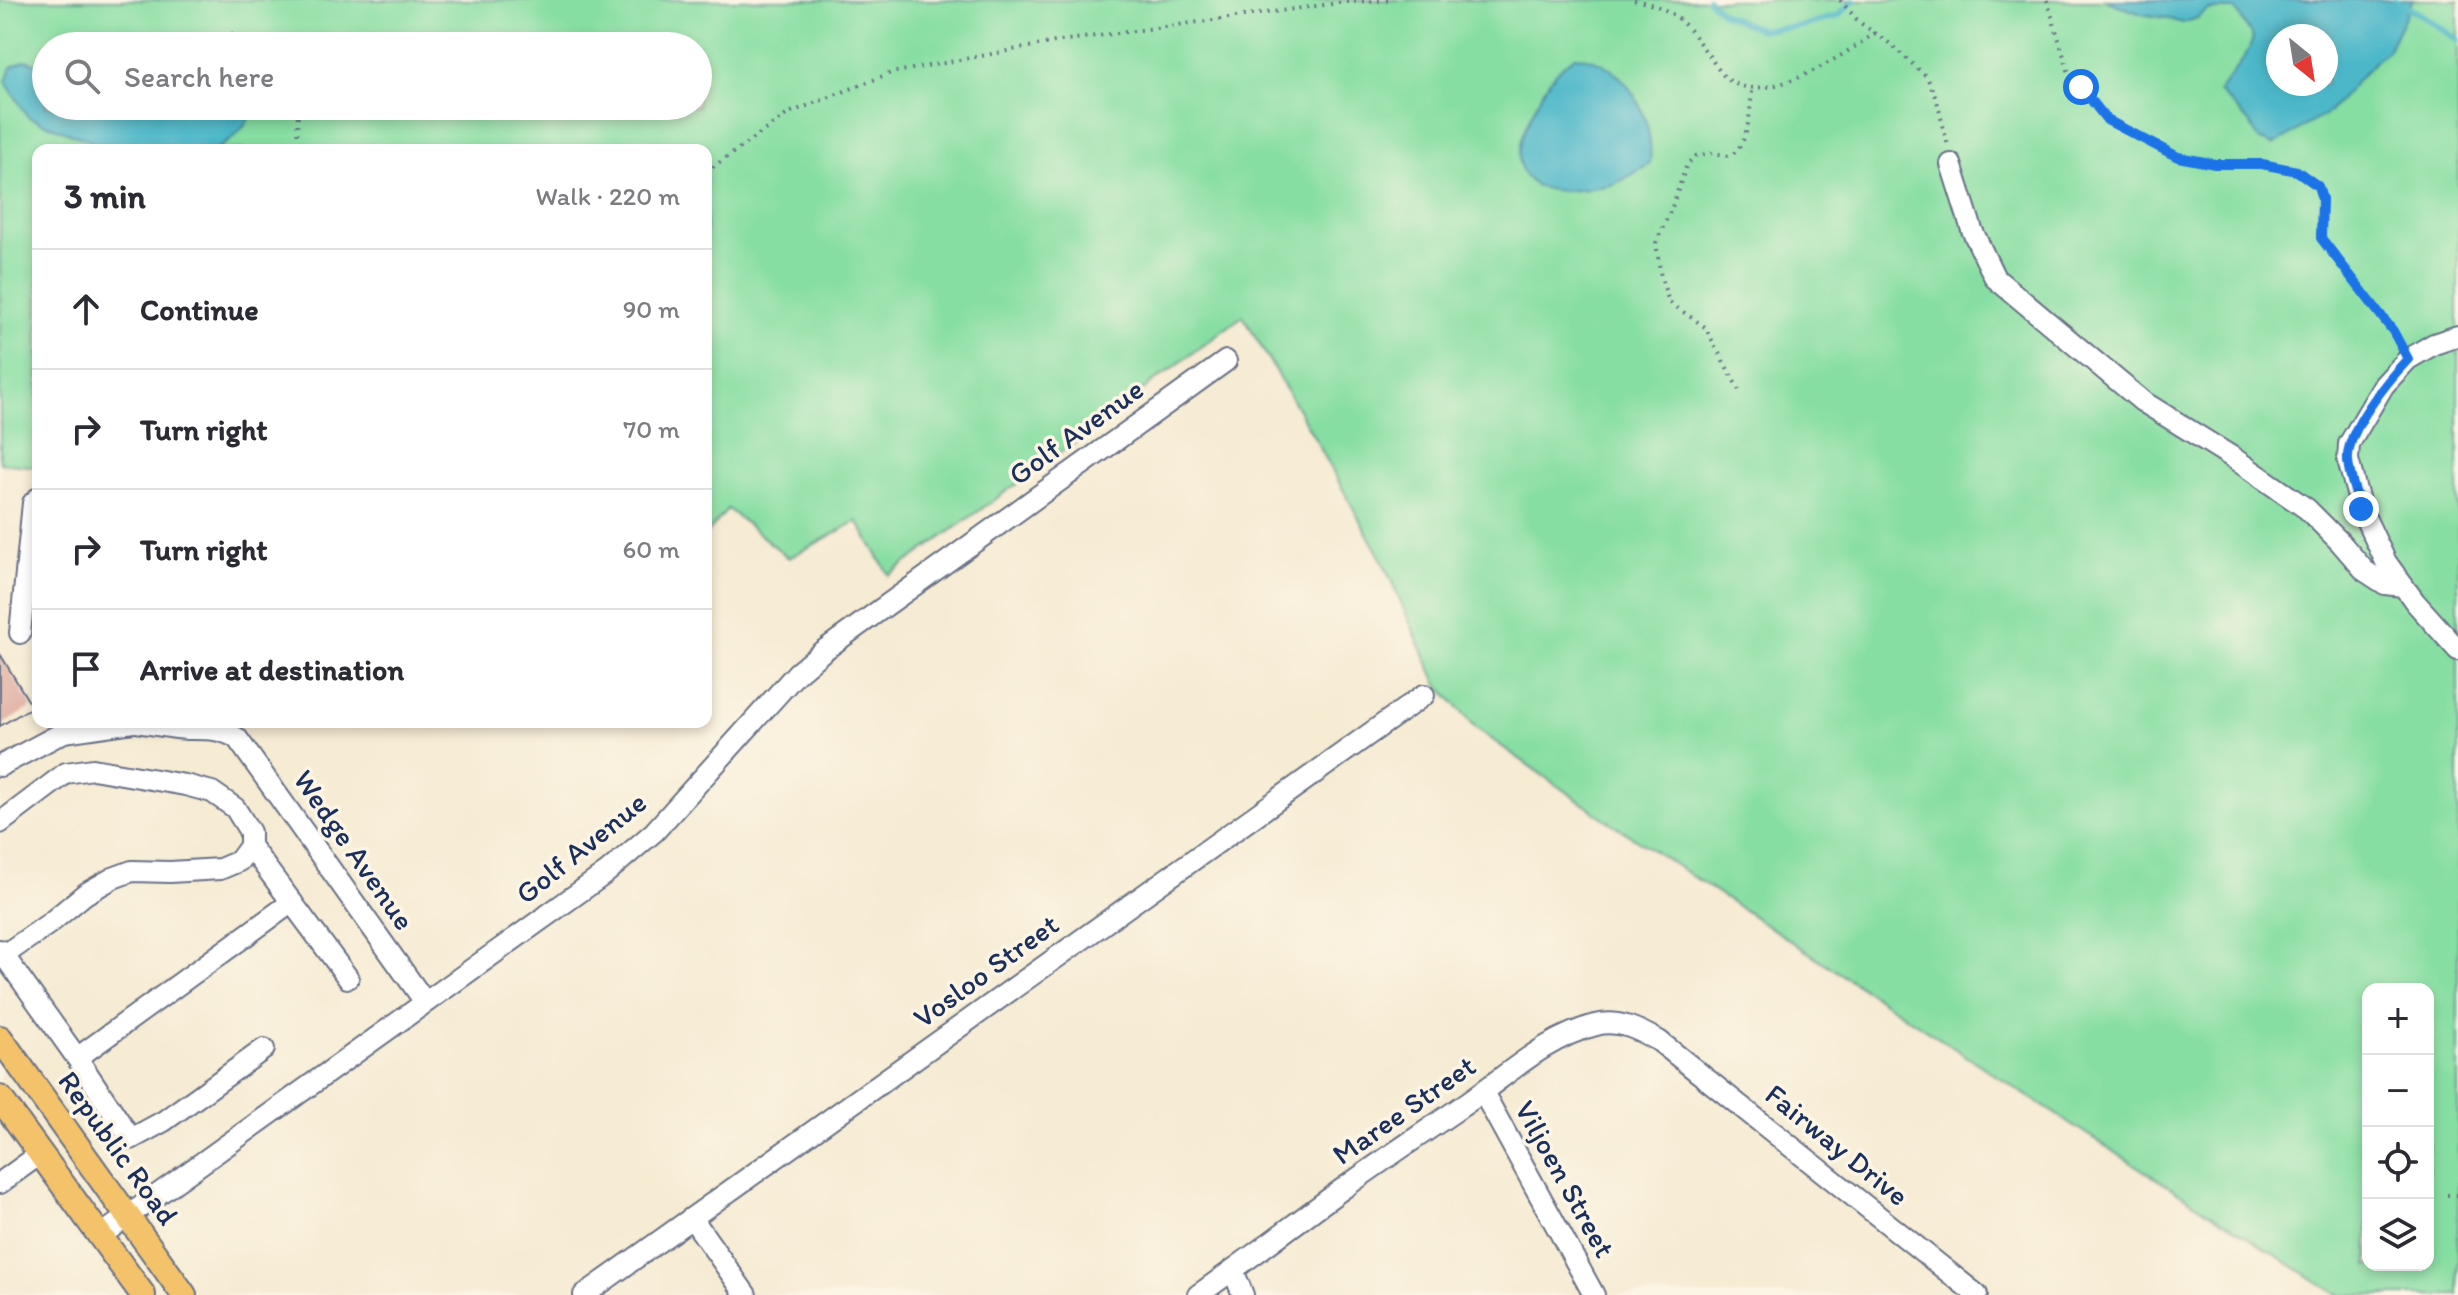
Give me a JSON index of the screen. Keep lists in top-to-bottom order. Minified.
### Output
{"streets":{"main road":["Republic Road"],"street":["Golf Avenue","Wedge Avenue","Vosloo Street","Maree Street","Fairway Drive","Viljoen Street"]},"crossings":[["Golf Avenue","Wedge Avenue"],["Golf Avenue","Republic Road"],["Maree Street","Fairway Drive"],["Maree Street","Viljoen Street"]],"north":"bottom right","page":{"search":"Search here","heading":["3 min","Walk · 220 m"],"list":[["Continue","90 m"],["Turn right","70 m"],["Turn right","60 m"],"Arrive at destination"],"map_buttons":["+","−"]}}
